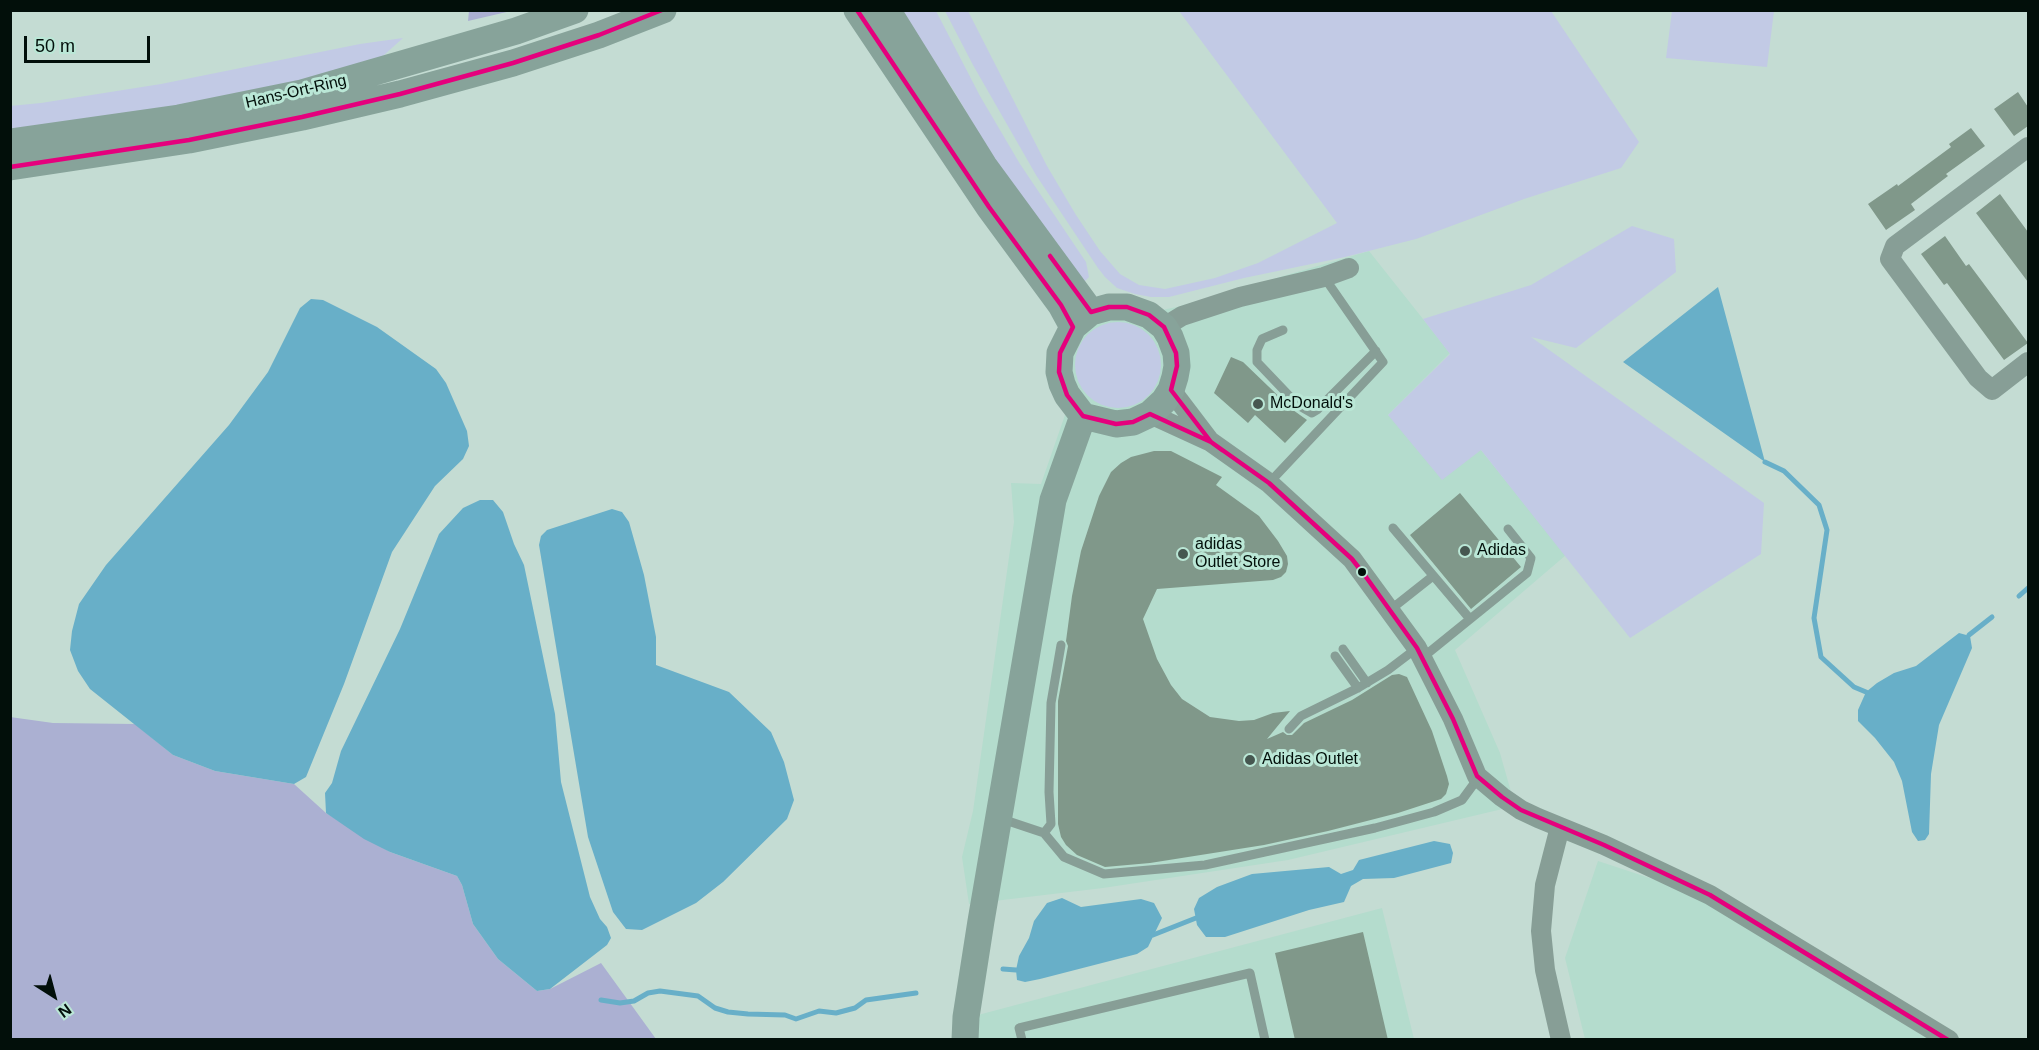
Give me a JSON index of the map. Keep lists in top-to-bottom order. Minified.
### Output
{"streets":{"street":["Hans-Ort-Ring"]},"places":["McDonald's","Adidas","adidas Outlet Store","Adidas Outlet"],"scale_bar":"50 m","north":"bottom right"}
